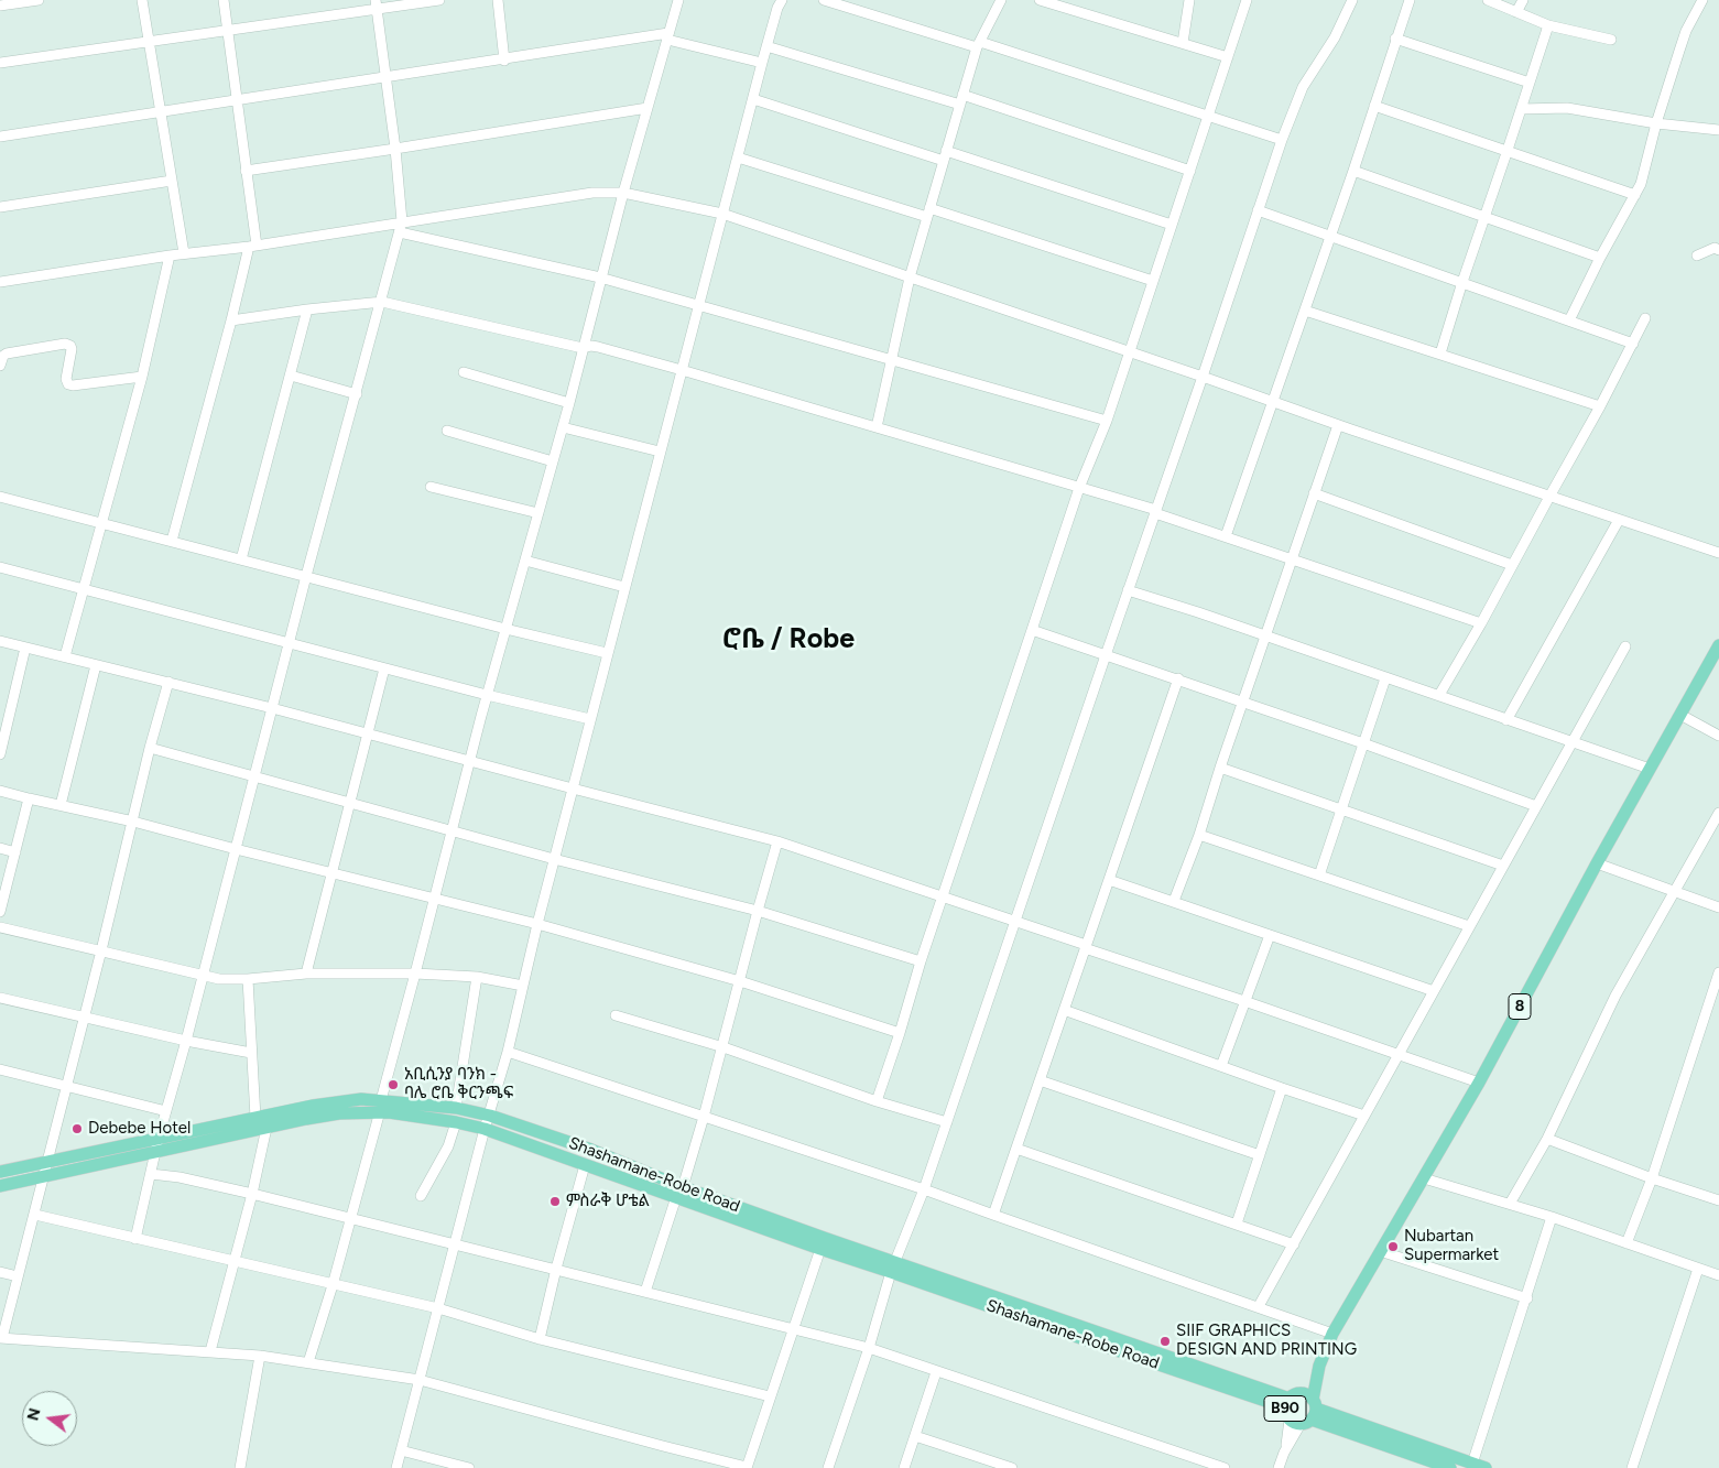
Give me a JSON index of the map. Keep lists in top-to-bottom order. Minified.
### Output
{"streets":{"main road":["8","Shashamane-Robe Road","B90"]},"crossings":[["8","Shashamane-Robe Road"]],"districts":["ሮቤ / Robe"],"places":["አቢሲንያ ባንክ - ባሌ ሮቤ ቅርንጫፍ","Debebe Hotel","ምስራቅ ሆቴል","Nubartan Supermarket","SIIF GRAPHICS DESIGN AND PRINTING"],"north":"left"}
